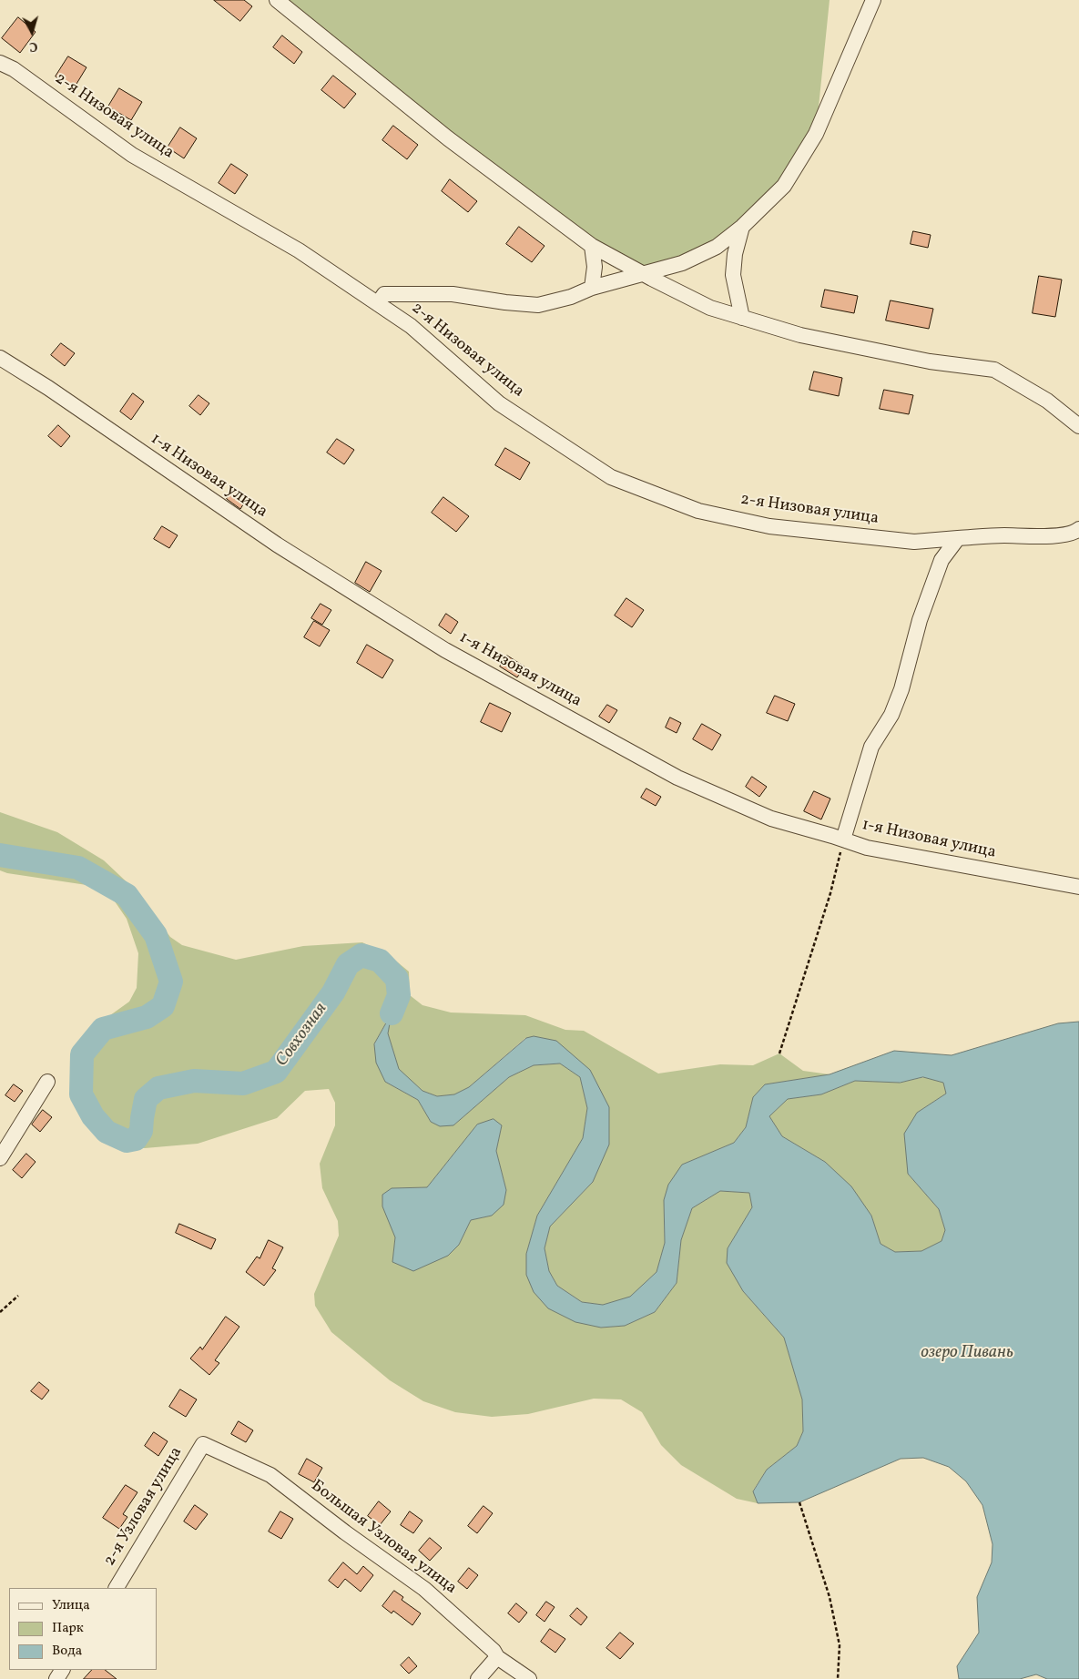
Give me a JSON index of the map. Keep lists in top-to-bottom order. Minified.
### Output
{"streets":{"street":["2-я Низовая улица","1-я Низовая улица","2-я Узловая улица","Большая Узловая улица"]},"crossings":[["2-я Узловая улица","Большая Узловая улица"]],"water":["Совхозная","озеро Пивань"],"legend":["Улица","Парк","Вода"],"north":"bottom"}
